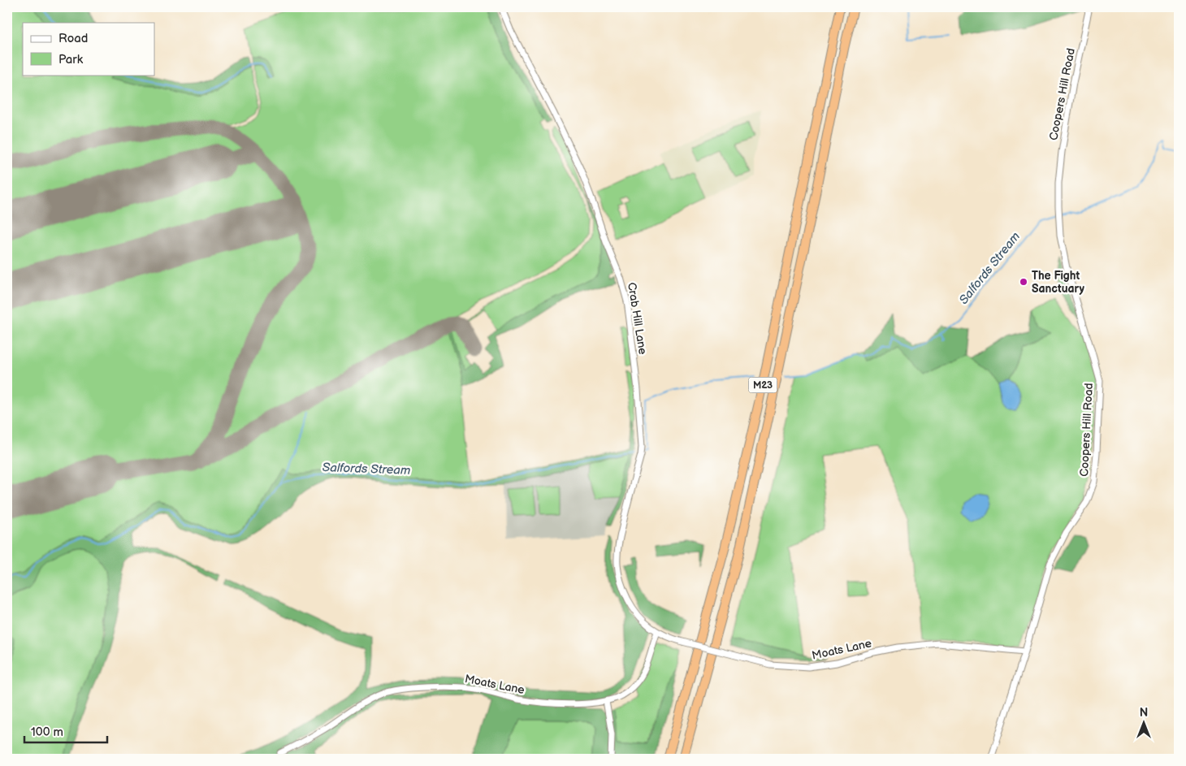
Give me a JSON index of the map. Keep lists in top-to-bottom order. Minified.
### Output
{"streets":{"highway":["M23"],"street":["Coopers Hill Road","Crab Hill Lane","Moats Lane"]},"crossings":[["Coopers Hill Road","Moats Lane"],["Crab Hill Lane","Moats Lane"]],"water":["Salfords Stream"],"places":["The Fight Sanctuary"],"legend":["Road","Park"],"scale_bar":"100 m","north":"top"}
